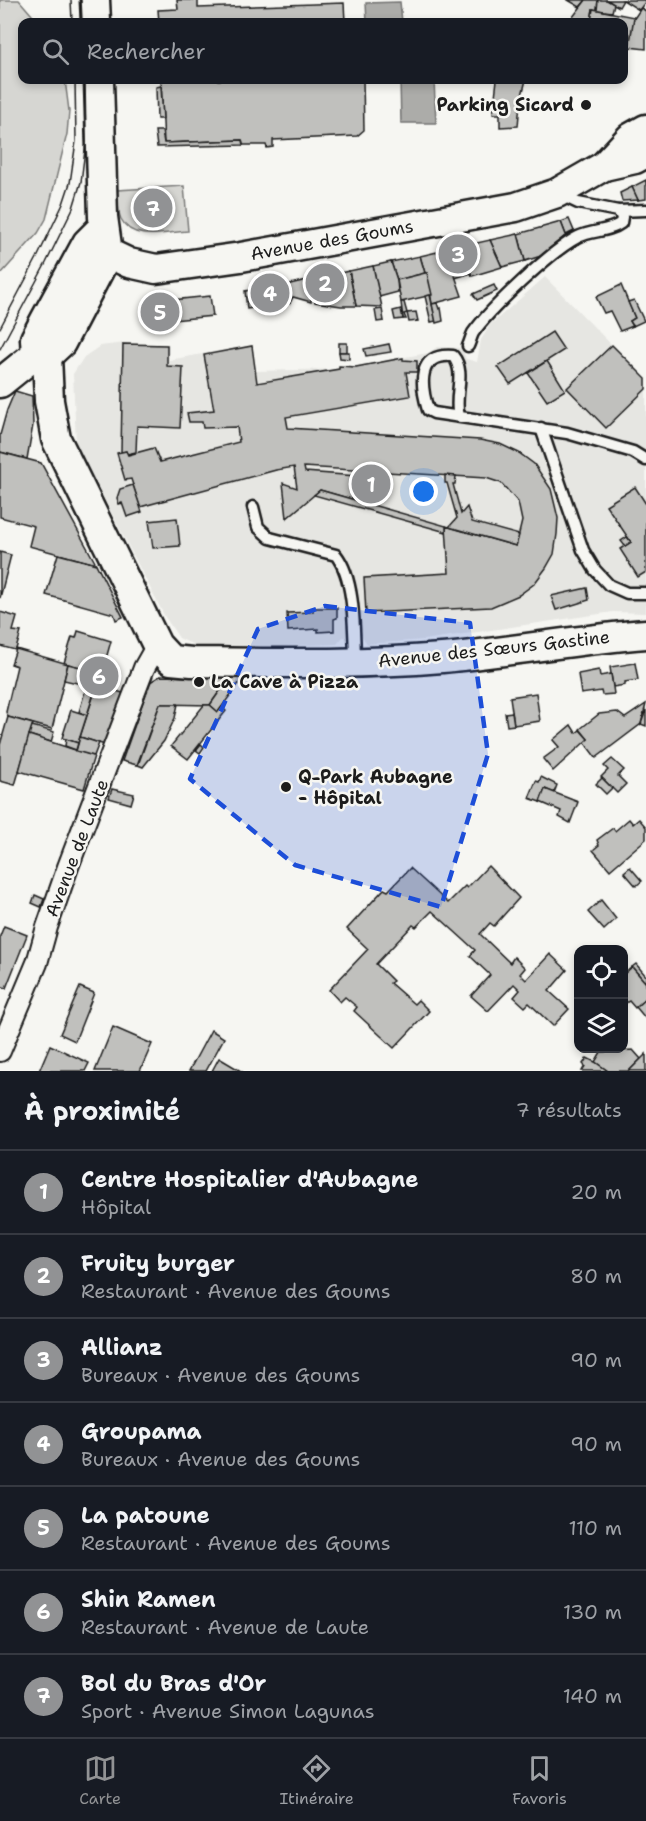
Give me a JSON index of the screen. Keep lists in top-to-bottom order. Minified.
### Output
{"streets":{"main road":["Avenue des Goums","Avenue des Sœurs Gastine"],"street":["Avenue de Laute"]},"crossings":[["Avenue des Goums","Avenue des Sœurs Gastine"],["Avenue des Sœurs Gastine","Avenue de Laute"]],"places":["Parking Sicard","La Cave à Pizza","Q-Park Aubagne - Hôpital"],"page":{"search":"Rechercher","pins":["7","3","2","4","5","1","6"],"heading":["À proximité","7 résultats"],"list":[{"mark":"1","name":"Centre Hospitalier d'Aubagne","note":"Hôpital","value":"20 m"},{"mark":"2","name":"Fruity burger","note":"Restaurant · Avenue des Goums","value":"80 m"},{"mark":"3","name":"Allianz","note":"Bureaux · Avenue des Goums","value":"90 m"},{"mark":"4","name":"Groupama","note":"Bureaux · Avenue des Goums","value":"90 m"},{"mark":"5","name":"La patoune","note":"Restaurant · Avenue des Goums","value":"110 m"},{"mark":"6","name":"Shin Ramen","note":"Restaurant · Avenue de Laute","value":"130 m"},{"mark":"7","name":"Bol du Bras d'Or","note":"Sport · Avenue Simon Lagunas","value":"140 m"}],"nav":["Carte","Itinéraire","Favoris"]}}
